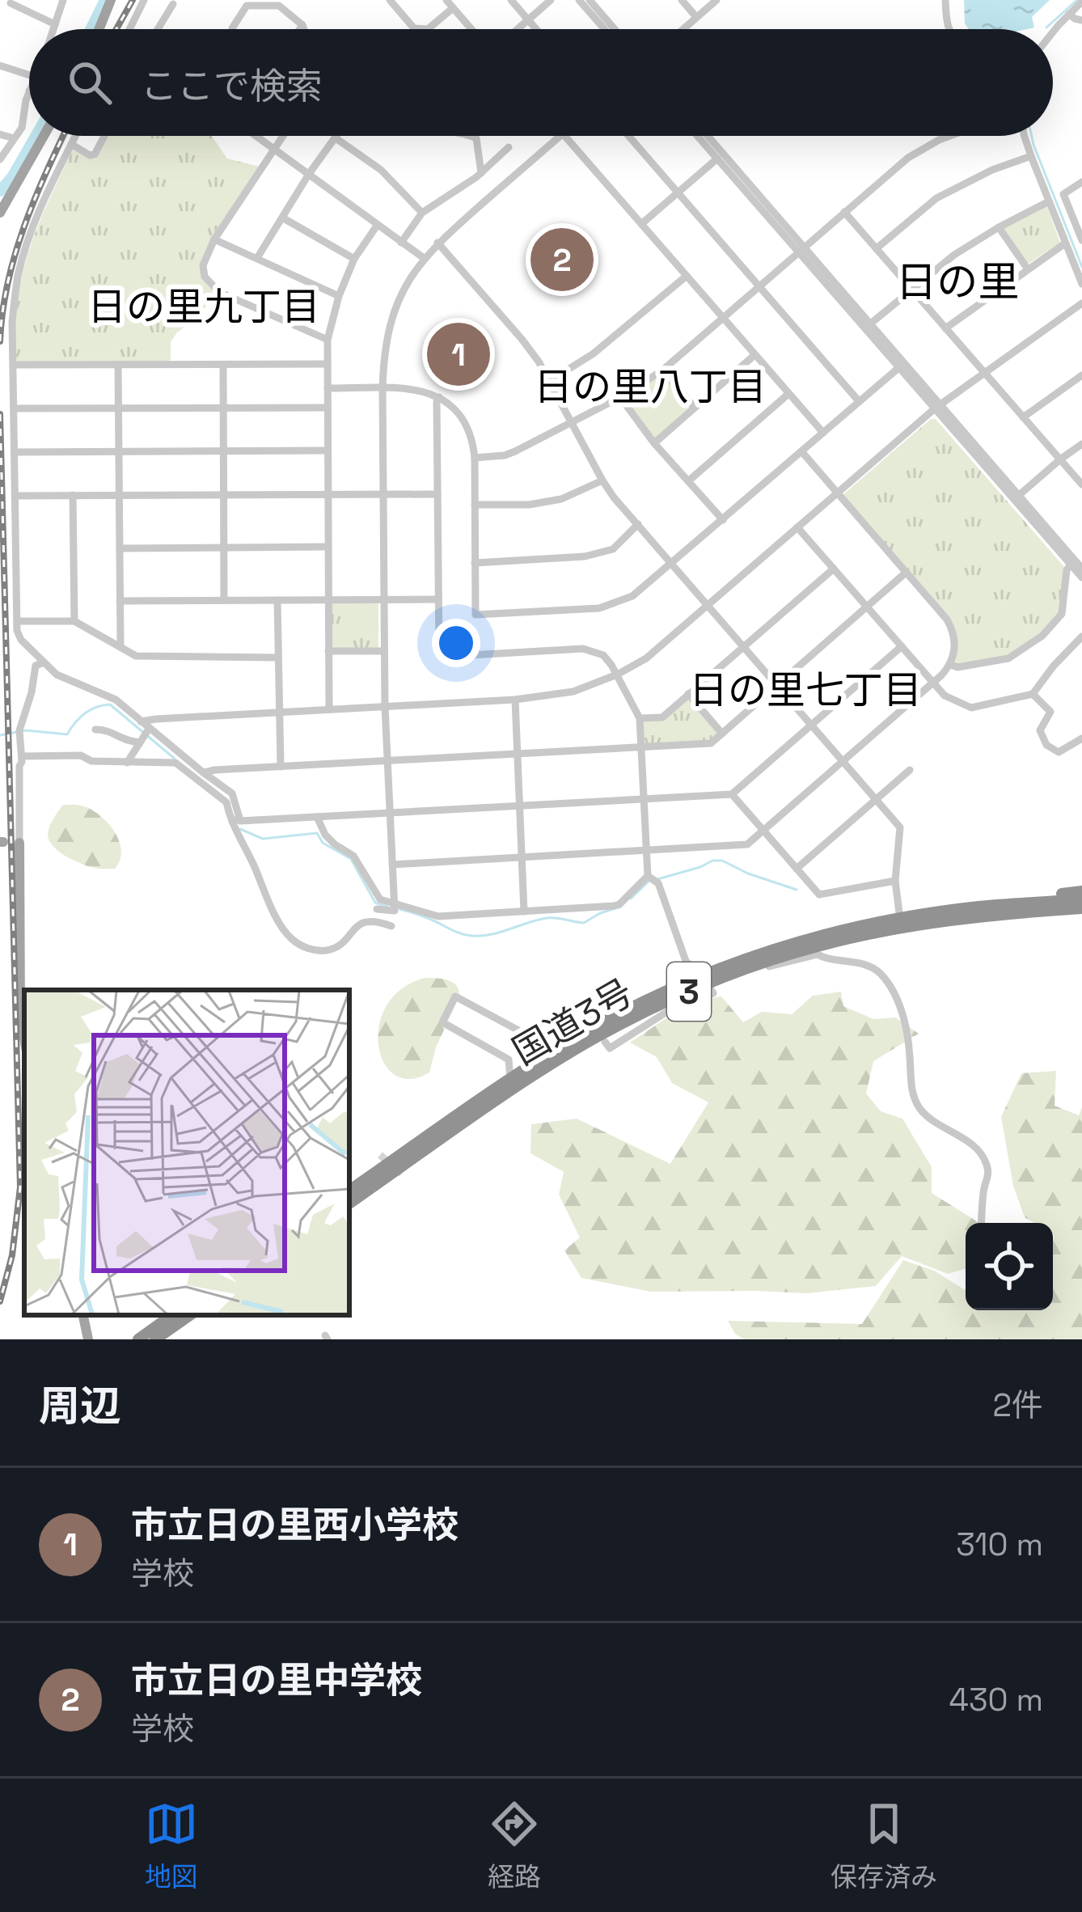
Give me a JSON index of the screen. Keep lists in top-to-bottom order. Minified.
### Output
{"streets":{"highway":["3","国道3号"]},"districts":["日の里","日の里九丁目","日の里八丁目","日の里七丁目"],"page":{"search":"ここで検索","pins":["2","1"],"heading":["周辺","2件"],"list":[{"mark":"1","name":"市立日の里西小学校","note":"学校","value":"310 m"},{"mark":"2","name":"市立日の里中学校","note":"学校","value":"430 m"}],"nav":["地図","経路","保存済み"]}}
